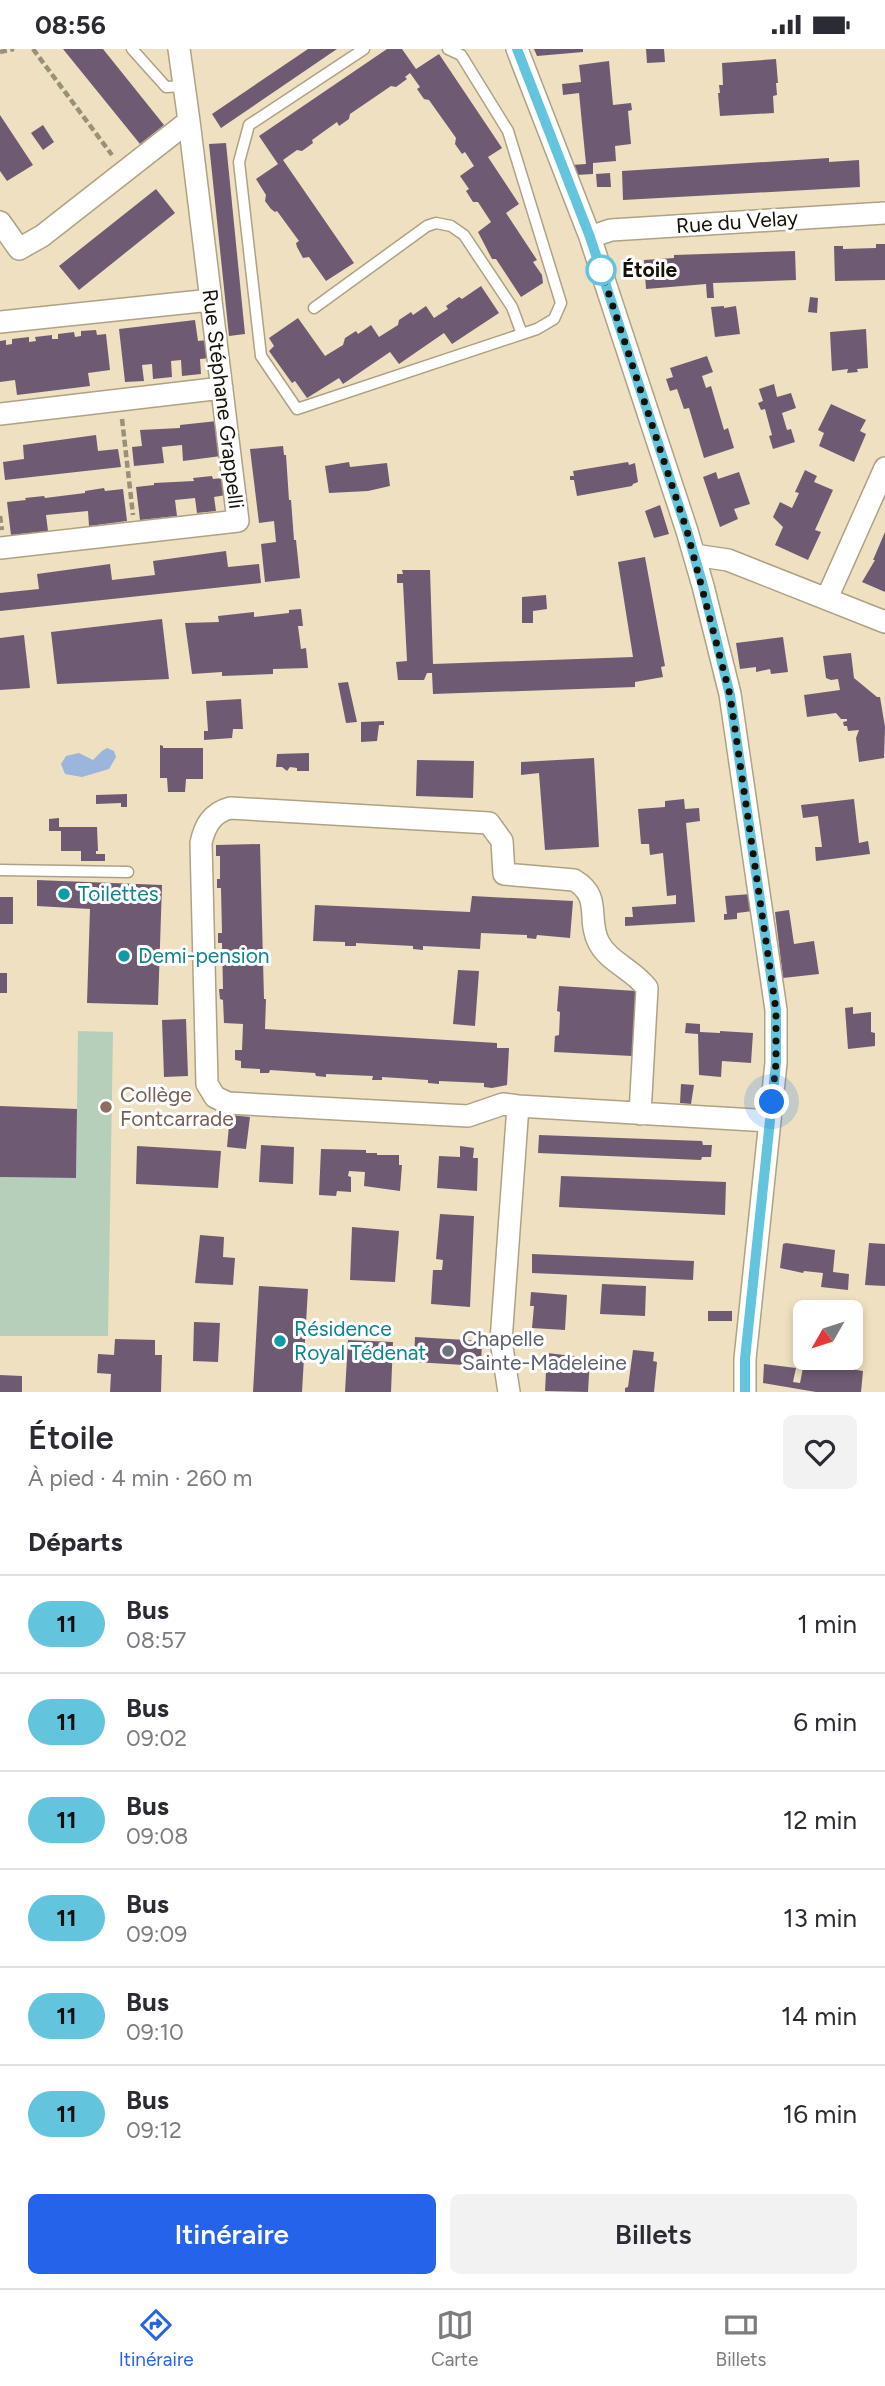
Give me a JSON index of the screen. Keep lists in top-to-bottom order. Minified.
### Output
{"streets":{"street":["Rue du Velay","Rue Stéphane Grappelli"]},"places":["Étoile","Toilettes","Demi-pension","Collège Fontcarrade","Résidence Royal Tédenat","Chapelle Sainte-Madeleine"],"lines":["bus line 11"],"north":"bottom left","page":{"status":"08:56","heading":[["Étoile","À pied · 4 min · 260 m"],"Départs"],"list":[{"mark":"11","name":"Bus","note":"08:57","value":"1 min"},{"mark":"11","name":"Bus","note":"09:02","value":"6 min"},{"mark":"11","name":"Bus","note":"09:08","value":"12 min"},{"mark":"11","name":"Bus","note":"09:09","value":"13 min"},{"mark":"11","name":"Bus","note":"09:10","value":"14 min"},{"mark":"11","name":"Bus","note":"09:12","value":"16 min"}],"buttons":["Itinéraire","Billets"],"tabs":["Itinéraire","Carte","Billets"]}}
